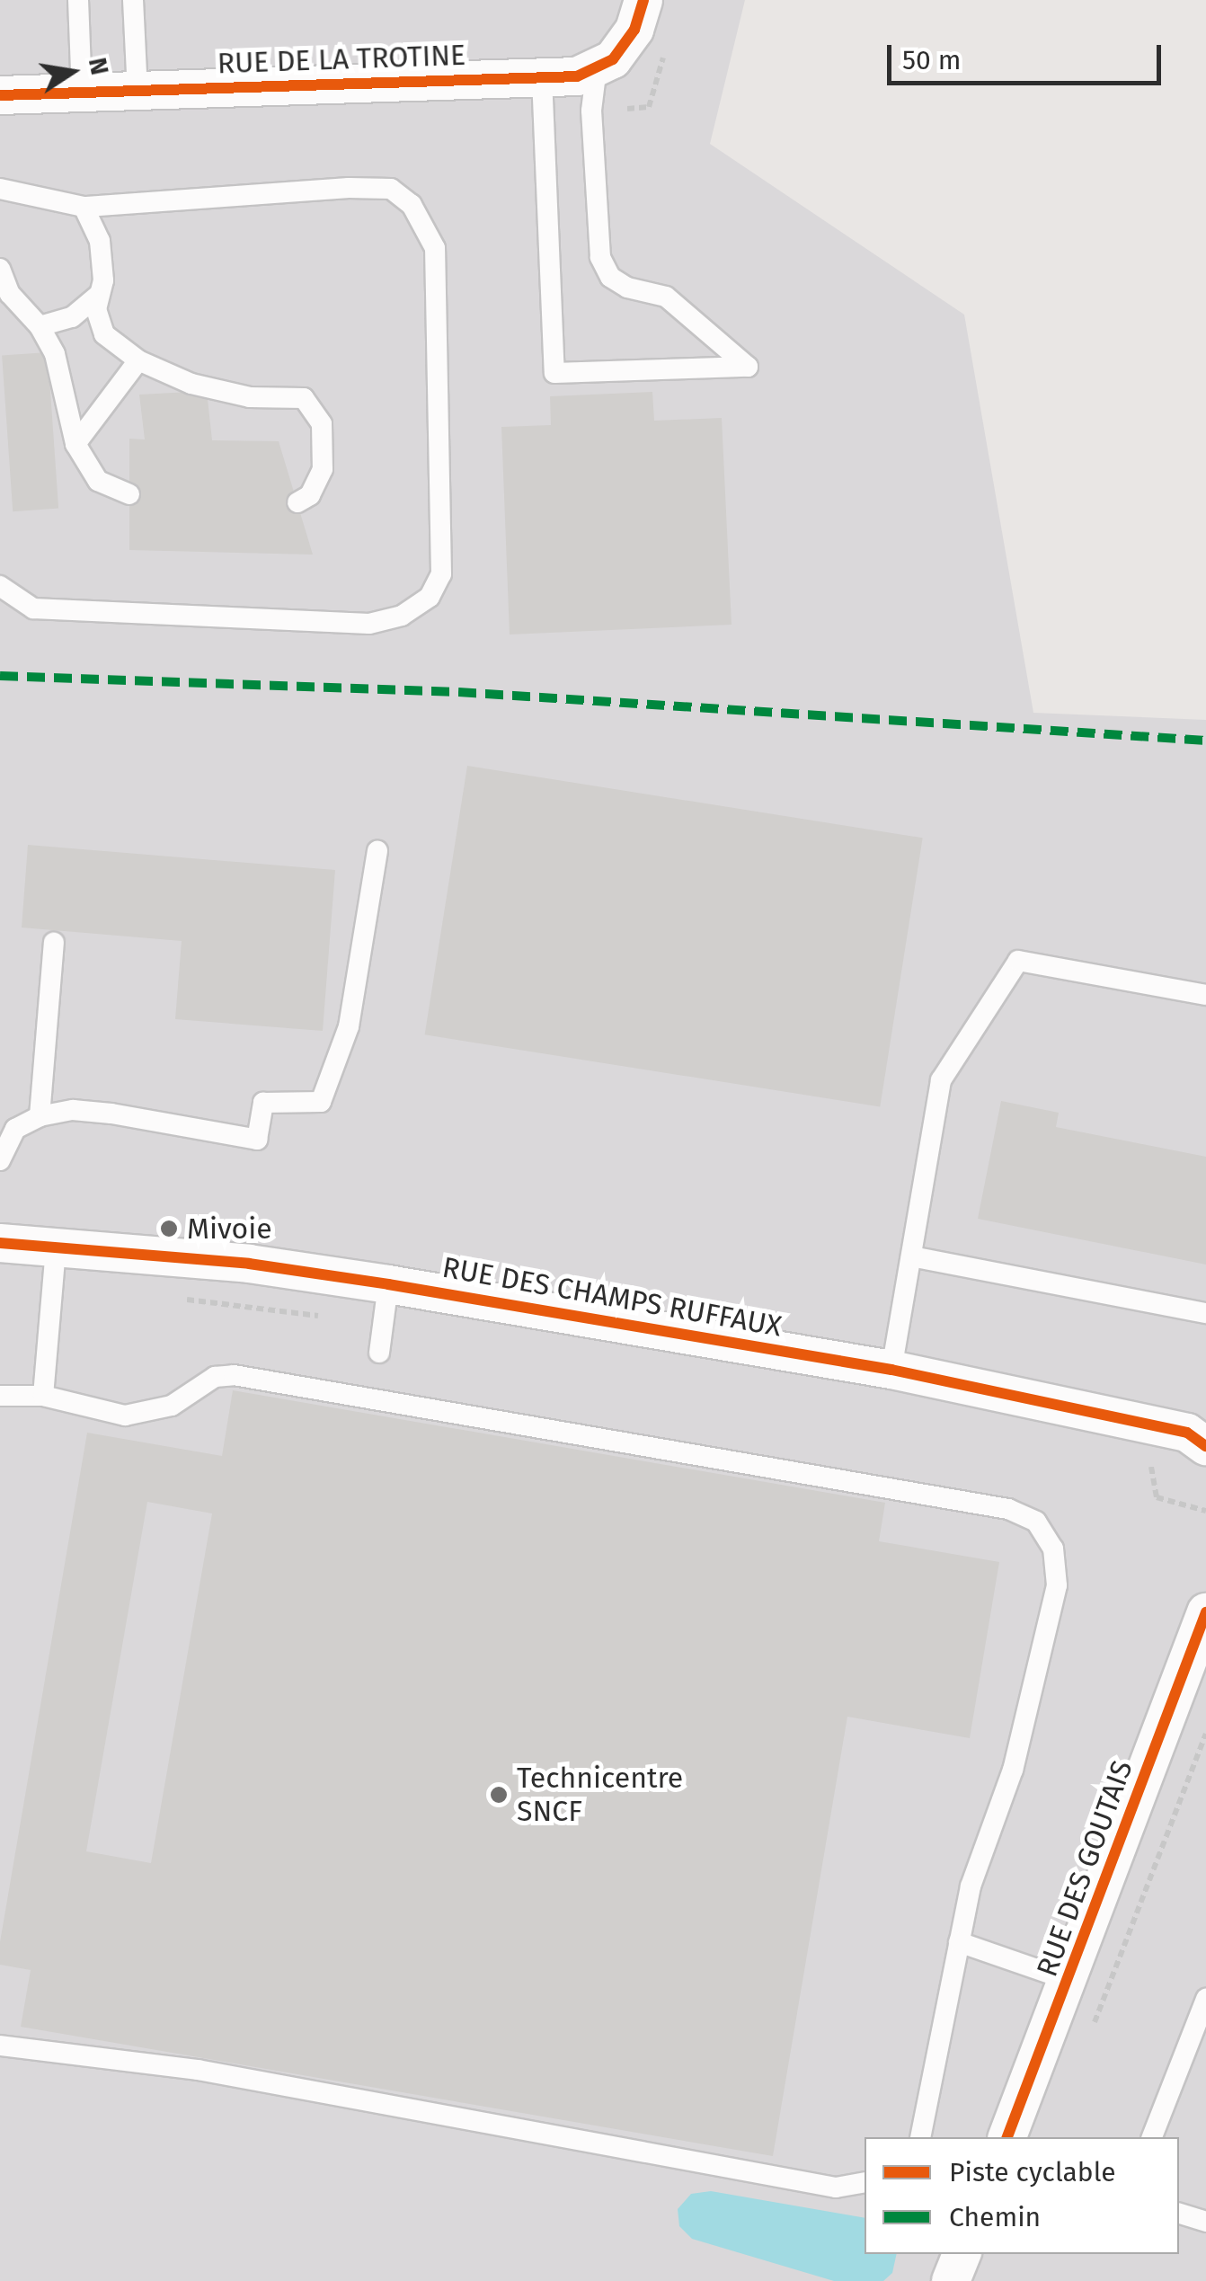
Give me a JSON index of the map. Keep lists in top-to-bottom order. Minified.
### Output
{"streets":{"street":["RUE DE LA TROTINE","RUE DES CHAMPS RUFFAUX","RUE DES GOUTAIS"]},"places":["Mivoie","Technicentre SNCF"],"legend":["Piste cyclable","Chemin"],"scale_bar":"50 m","north":"right"}
